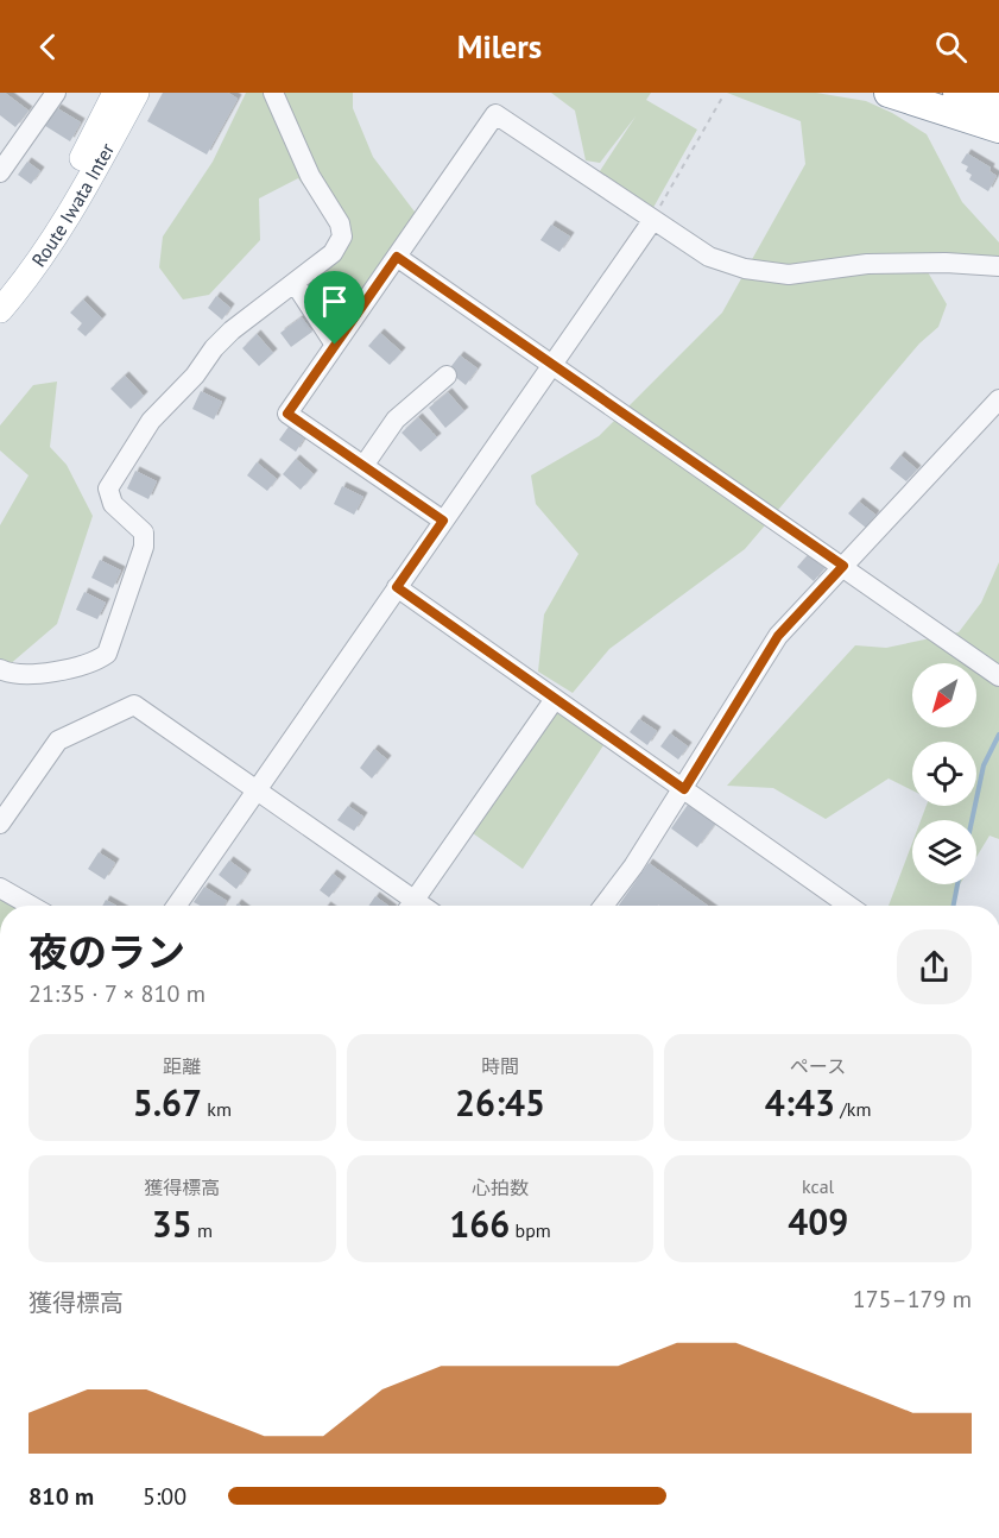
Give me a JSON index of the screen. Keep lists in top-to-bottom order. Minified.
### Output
{"streets":{"main road":["Route Iwata Inter"]},"north":"bottom left","page":{"header":"Milers","heading":["夜のラン","21:35 · 7 × 810 m"],"stats":[["距離","5.67 km"],["時間","26:45"],["ペース","4:43 /km"],["獲得標高","35 m"],["心拍数","166 bpm"],["kcal","409"]],"chart":["獲得標高","175–179 m"],"list":[{"name":"810 m","note":"5:00"}]}}
